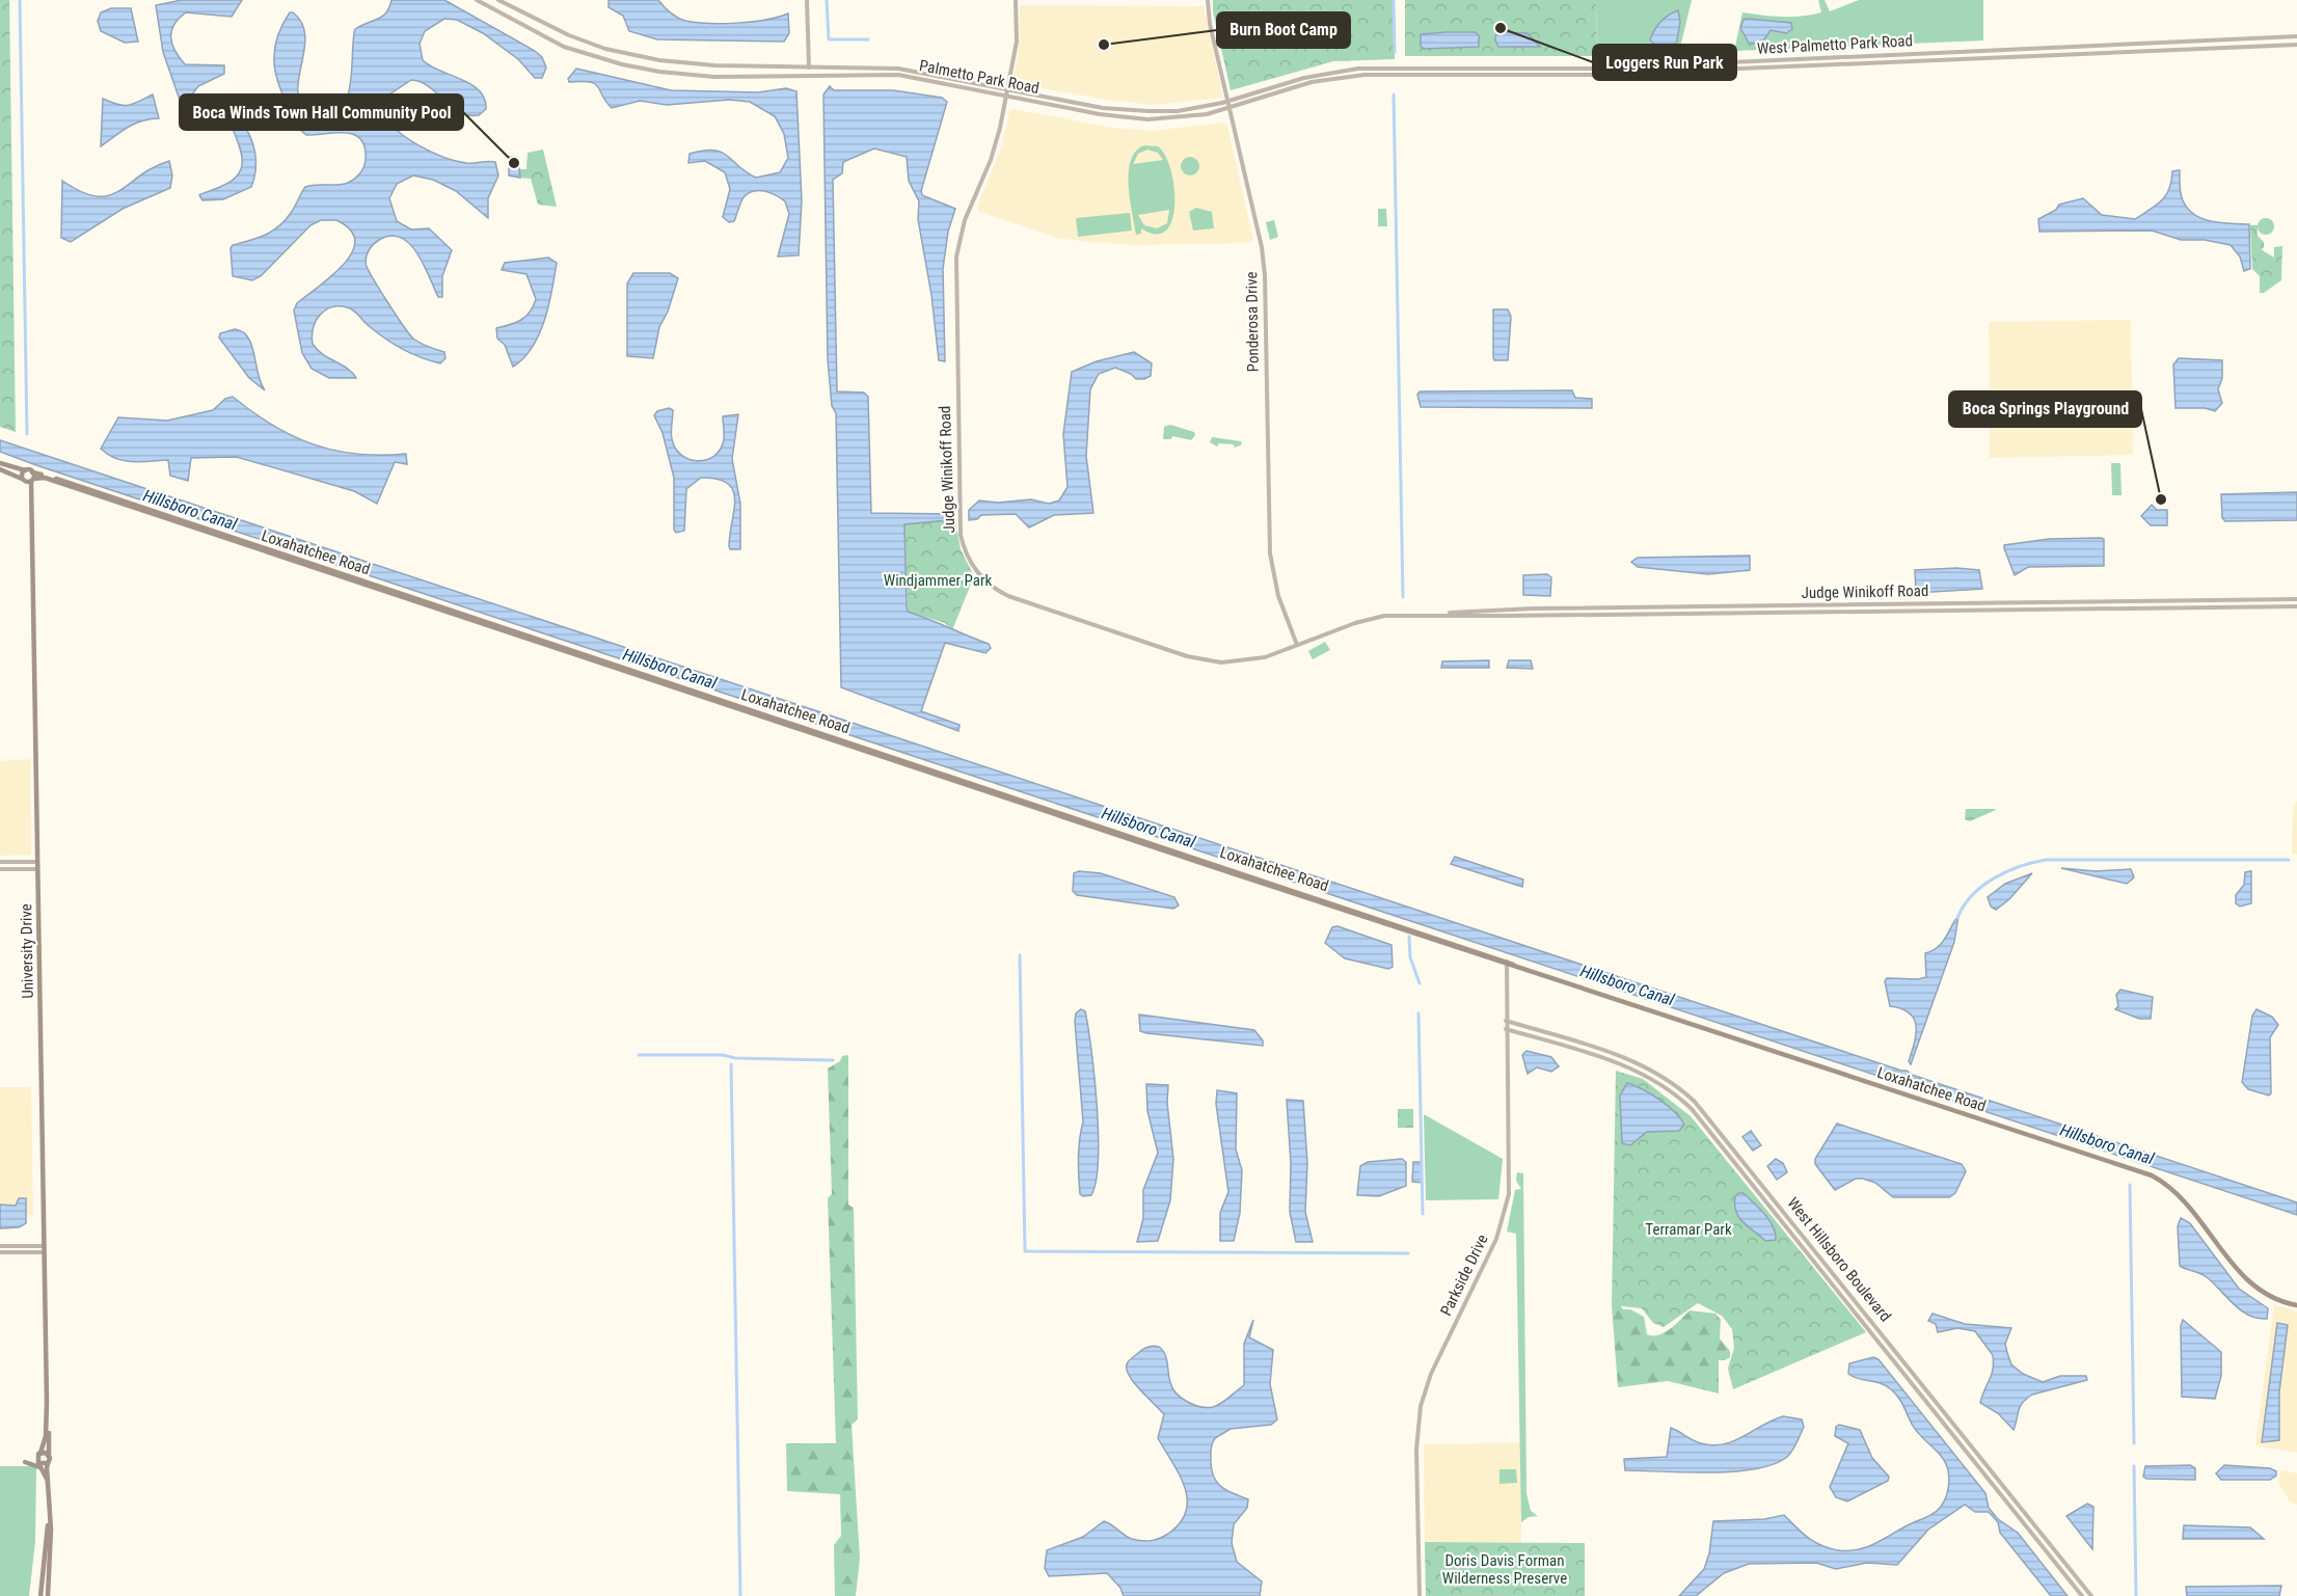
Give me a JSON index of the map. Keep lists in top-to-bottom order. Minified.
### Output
{"streets":{"main road":["Loxahatchee Road","University Drive"],"street":["West Palmetto Park Road","Palmetto Park Road","Ponderosa Drive","Judge Winikoff Road","West Hillsboro Boulevard","Parkside Drive"]},"crossings":[["West Palmetto Park Road","Palmetto Park Road"],["West Palmetto Park Road","Ponderosa Drive"],["West Palmetto Park Road","Judge Winikoff Road"],["Palmetto Park Road","Ponderosa Drive"],["Palmetto Park Road","Judge Winikoff Road"],["Ponderosa Drive","Judge Winikoff Road"],["Loxahatchee Road","University Drive"],["Loxahatchee Road","Parkside Drive"],["West Hillsboro Boulevard","Parkside Drive"]],"water":["Hillsboro Canal"],"parks":["Windjammer Park","Terramar Park","Doris Davis Forman Wilderness Preserve"],"places":["Loggers Run Park","Burn Boot Camp","Boca Winds Town Hall Community Pool","Boca Springs Playground"]}
